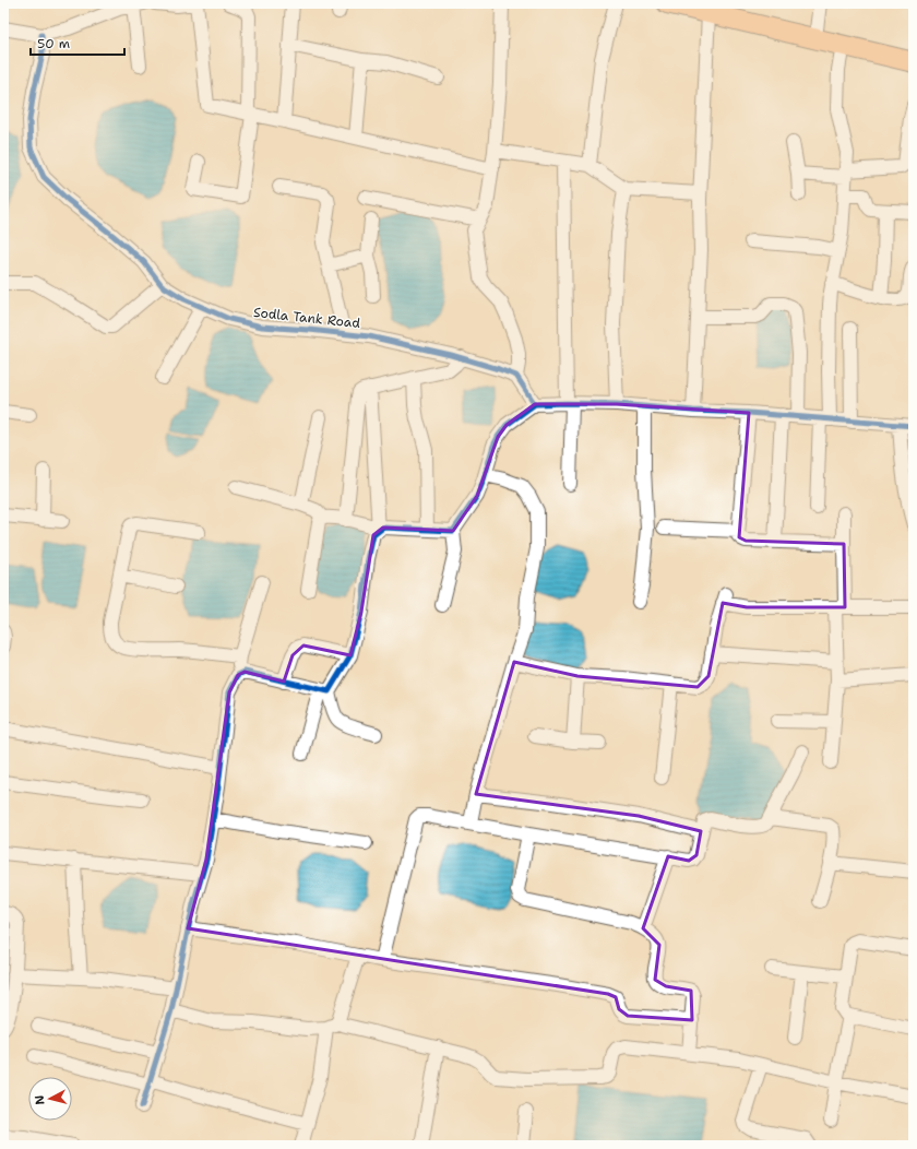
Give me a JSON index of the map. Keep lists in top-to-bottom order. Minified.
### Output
{"streets":{"street":["Sodla Tank Road"]},"scale_bar":"50 m","north":"left"}
